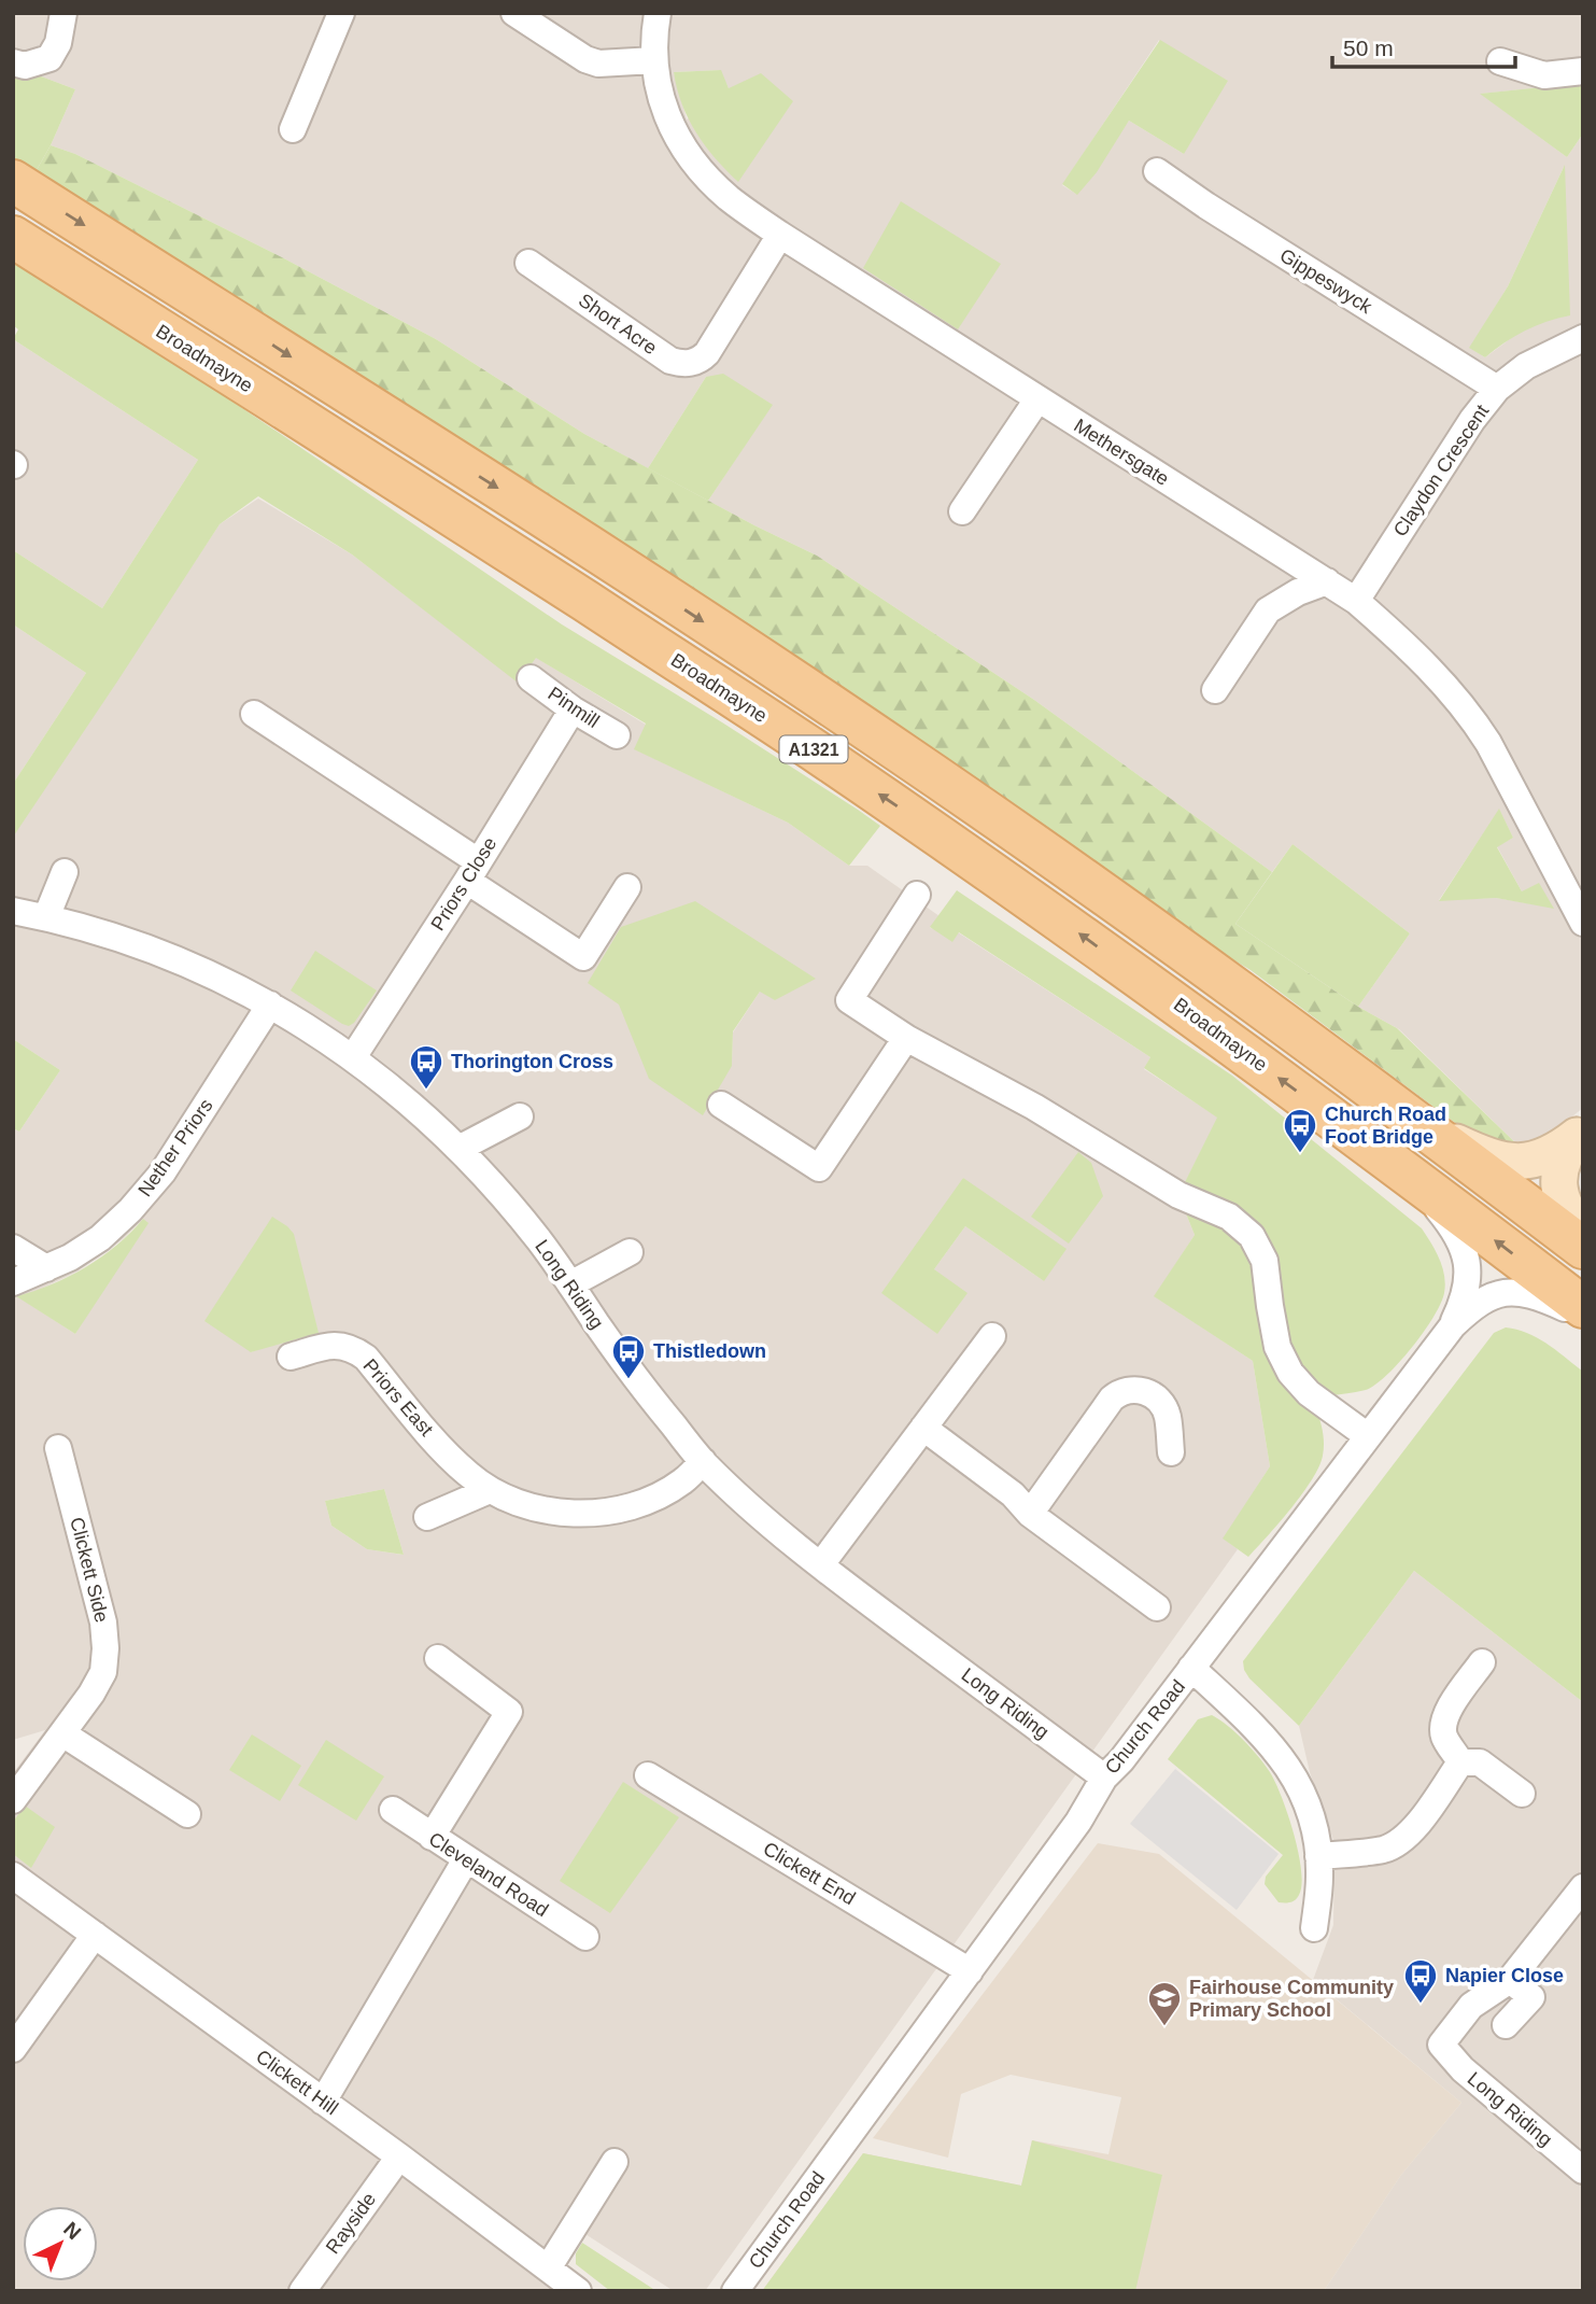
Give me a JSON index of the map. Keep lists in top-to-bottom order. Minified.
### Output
{"streets":{"main road":["Broadmayne","A1321"],"street":["Gippeswyck","Short Acre","Methersgate","Claydon Crescent","Pinmill","Priors Close","Nether Priors","Long Riding","Priors East","Clickett Side","Church Road","Clickett End","Cleveland Road","Clickett Hill","Rayside"]},"crossings":[["Gippeswyck","Claydon Crescent"],["Short Acre","Methersgate"],["Methersgate","Claydon Crescent"],["Pinmill","Priors Close"],["Priors Close","Long Riding"],["Nether Priors","Long Riding"],["Long Riding","Priors East"],["Long Riding","Church Road"],["Church Road","Clickett End"],["Clickett Hill","Rayside"]],"places":{"bus stop":["Thorington Cross","Church Road Foot Bridge","Thistledown","Napier Close"],"school or university":["Fairhouse Community Primary School"]},"scale_bar":"50 m","north":"top right"}
